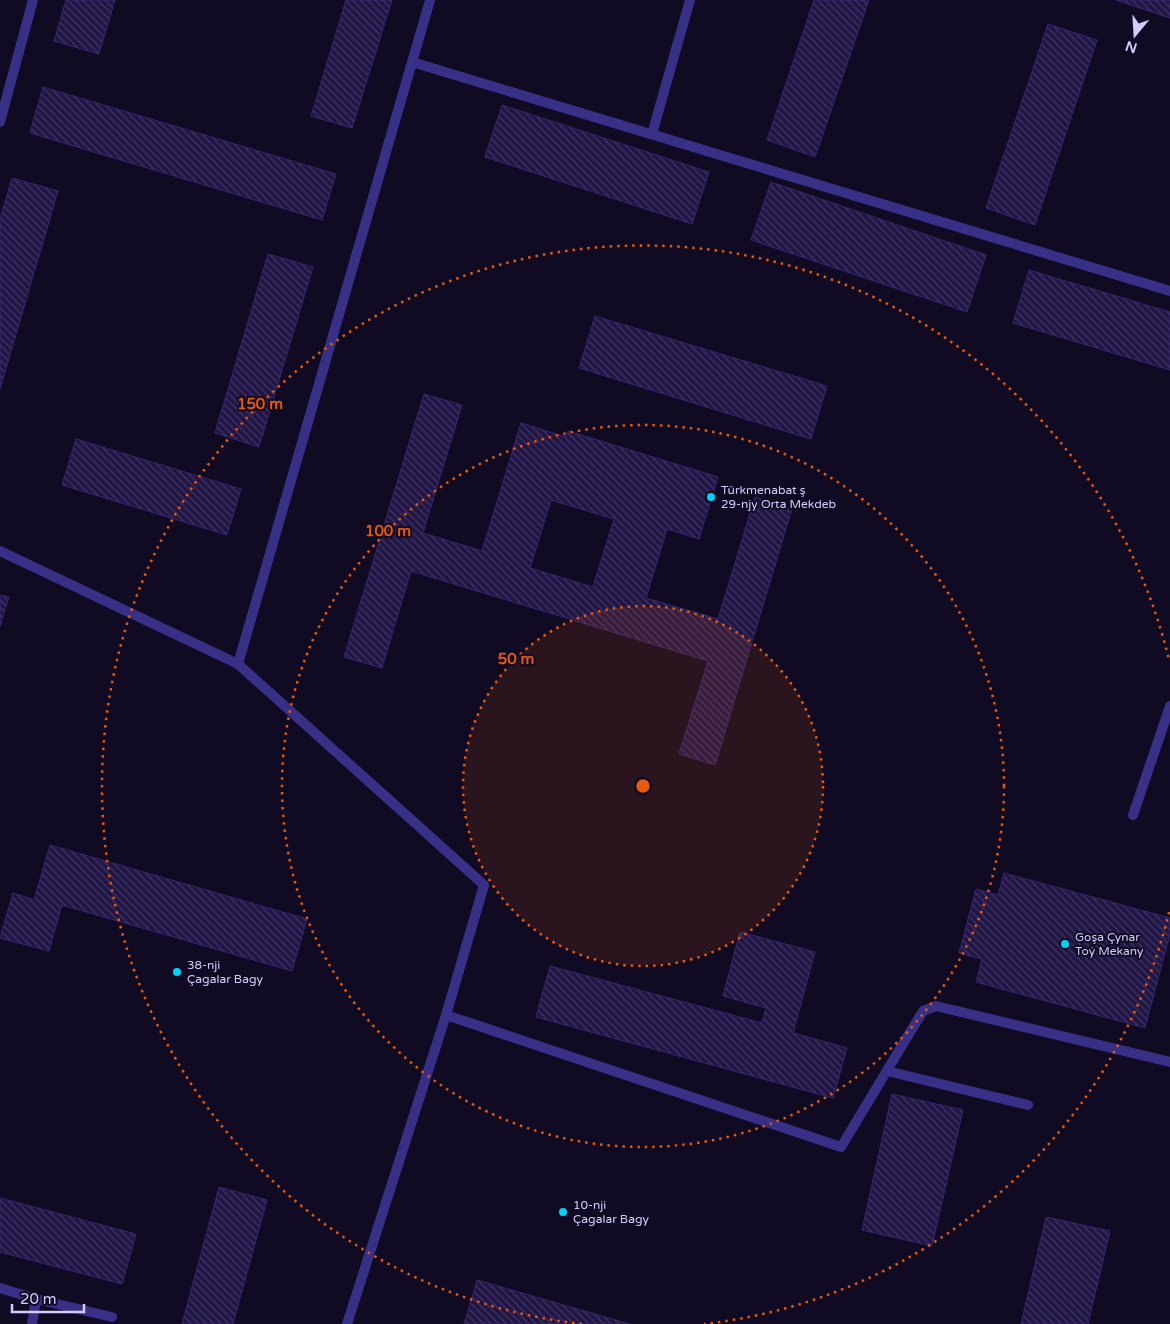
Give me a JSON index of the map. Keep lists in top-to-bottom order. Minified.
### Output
{"places":["Türkmenabat ş 29-njy Orta Mekdeb","Goşa Çynar Toý Mekany","38-nji Çagalar Bagy","10-nji Çagalar Bagy"],"scale_bar":"20 m","north":"bottom","rings":["150 m","100 m","50 m"]}
